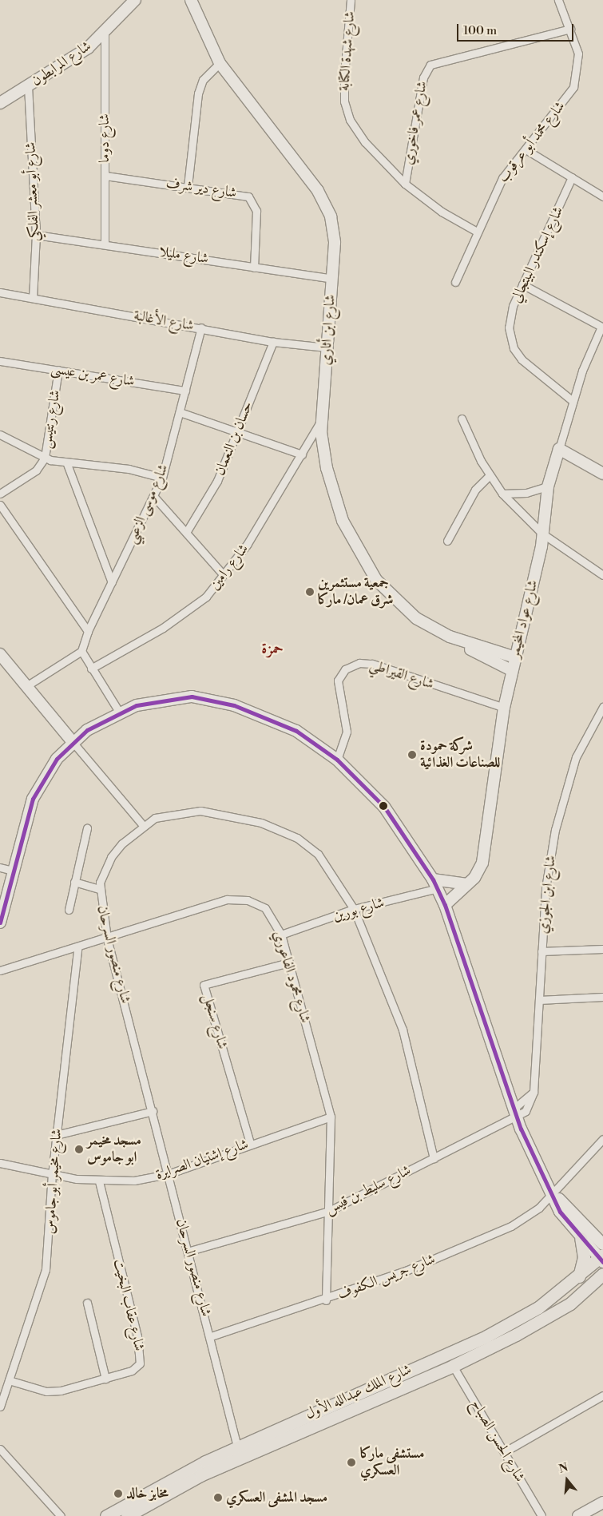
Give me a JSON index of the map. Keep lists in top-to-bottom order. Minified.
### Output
{"streets":{"main road":["شارع الملك عبدالله الأول"],"street":["شارع شهدة الكتابة","شارع المرابطون","شارع عمر فاخوري","شارع دوما","شارع محمد أبو عرقوب","شارع دير شرف","شارع أبو معشر الفلكي","شارع إسكندر البيتجالي","شارع مليلا","شارع الأغالبة","شارع ابن أثاري","شارع عمر بن عيسى","شارع رنتيس","حسان بن النعمان","شارع موسى الزعبي","شارع رامين","شارع عواد المخيمر","شارع القيراطي","شارع ابن الجوزي","شارع بورين","شارع منصور السرحان","شارع محمود الفاعوري","شارع سنجل","شارع إشتيان الصرايرة","شارع مخيمر أبو جاموس","شارع سليط بن قيس","شارع جريس الكفوف","شارع عقاب البخيت","شارع الحسن الصباح"]},"crossings":[["شارع شهدة الكتابة","شارع عمر فاخوري"],["شارع المرابطون","شارع دوما"],["شارع المرابطون","شارع أبو معشر الفلكي"],["شارع عمر فاخوري","شارع محمد أبو عرقوب"],["شارع دوما","شارع دير شرف"],["شارع دوما","شارع مليلا"],["شارع دير شرف","شارع مليلا"],["شارع أبو معشر الفلكي","شارع مليلا"],["شارع أبو معشر الفلكي","شارع الأغالبة"],["شارع إسكندر البيتجالي","شارع عواد المخيمر"],["شارع مليلا","شارع ابن أثاري"],["شارع الأغالبة","شارع ابن أثاري"],["شارع الأغالبة","حسان بن النعمان"],["شارع الأغالبة","شارع موسى الزعبي"],["شارع ابن أثاري","شارع رامين"],["شارع ابن أثاري","شارع عواد المخيمر"],["شارع عمر بن عيسى","شارع رنتيس"],["شارع عمر بن عيسى","شارع موسى الزعبي"],["شارع عواد المخيمر","شارع القيراطي"],["شارع ابن الجوزي","شارع سليط بن قيس"],["شارع بورين","شارع منصور السرحان"],["شارع بورين","شارع محمود الفاعوري"],["شارع منصور السرحان","شارع محمود الفاعوري"],["شارع منصور السرحان","شارع إشتيان الصرايرة"],["شارع منصور السرحان","شارع سليط بن قيس"],["شارع منصور السرحان","شارع جريس الكفوف"],["شارع منصور السرحان","شارع الملك عبدالله الأول"],["شارع محمود الفاعوري","شارع سنجل"],["شارع محمود الفاعوري","شارع إشتيان الصرايرة"],["شارع محمود الفاعوري","شارع مخيمر أبو جاموس"],["شارع محمود الفاعوري","شارع سليط بن قيس"],["شارع محمود الفاعوري","شارع جريس الكفوف"],["شارع سنجل","شارع إشتيان الصرايرة"],["شارع إشتيان الصرايرة","شارع مخيمر أبو جاموس"],["شارع إشتيان الصرايرة","شارع عقاب البخيت"],["شارع مخيمر أبو جاموس","شارع عقاب البخيت"],["شارع الملك عبدالله الأول","شارع الحسن الصباح"]],"districts":["حمزة"],"places":["جمعية مستثمرين شرق عمان/ ماركا","شركة حمودة للصناعات الغذائية","مسجد مخيمر ابو جاموس","مستشفى ماركا العسكري","مخابز خالد","مسجد المشفى العسكري"],"scale_bar":"100 m","north":"top"}
